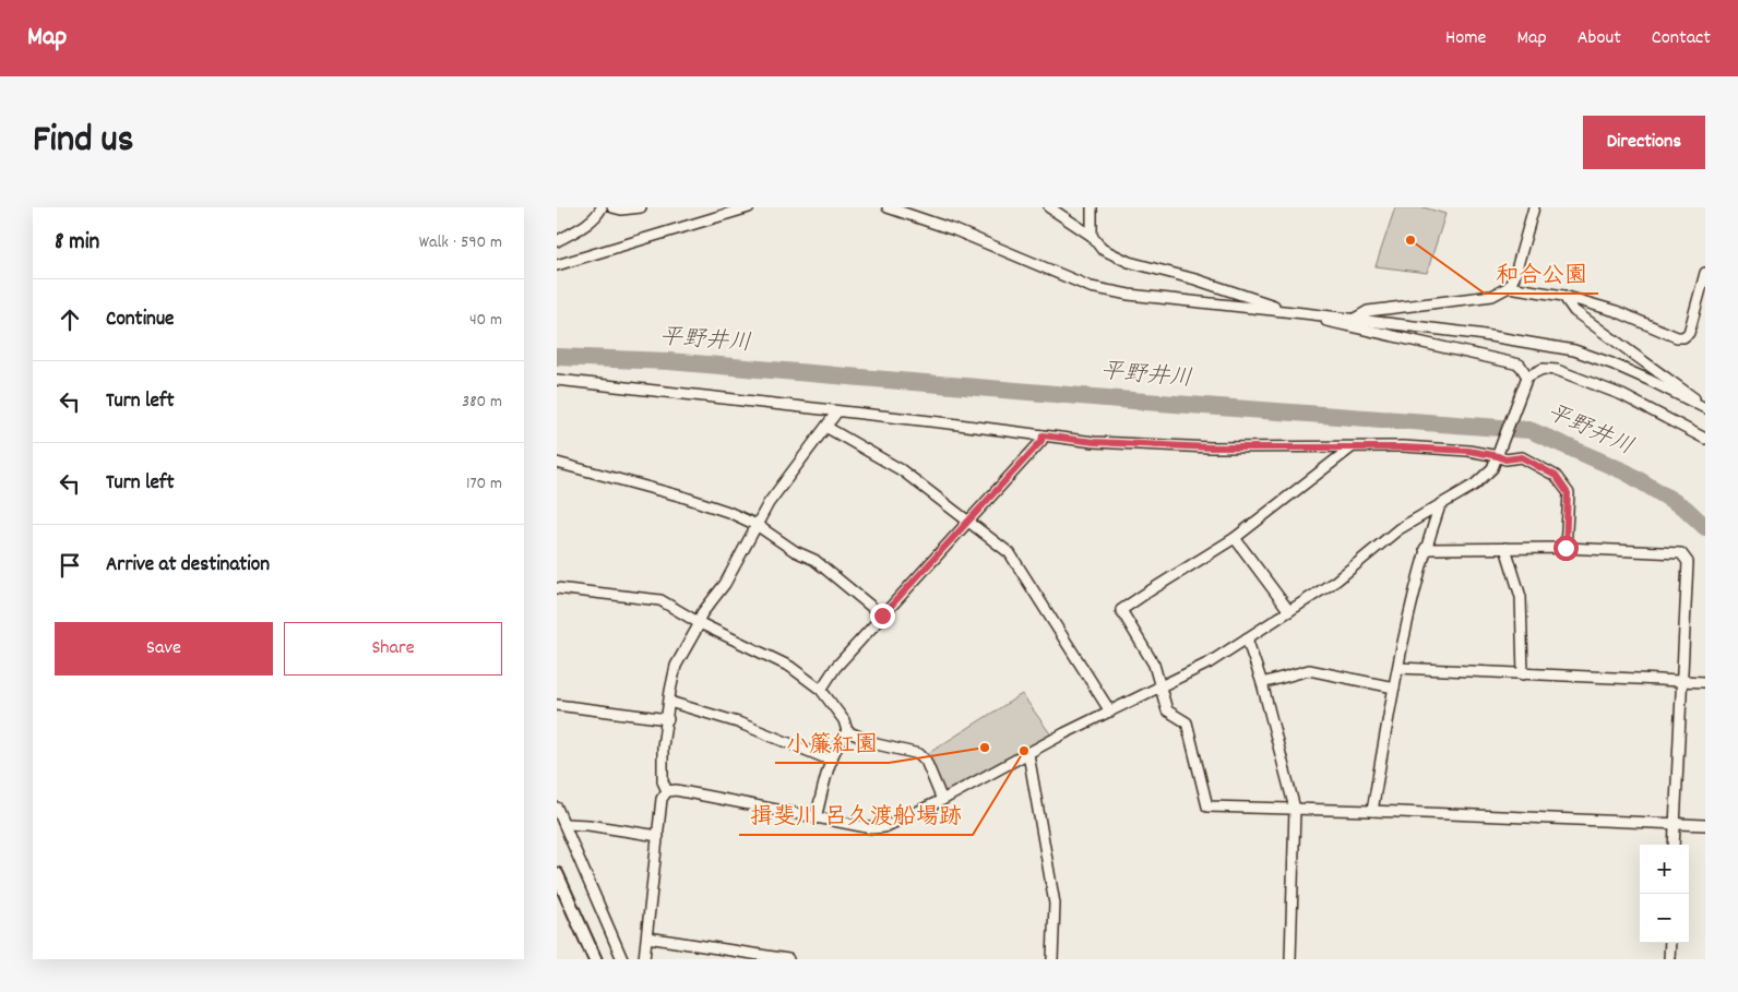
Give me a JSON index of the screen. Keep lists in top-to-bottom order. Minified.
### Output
{"water":["平野井川"],"places":["和合公園","小簾紅園","揖斐川 呂久渡船場跡"],"page":{"header":"Map","nav":["Home","Map","About","Contact"],"title":"Find us","buttons":["Directions",["Save","Share"]],"heading":["8 min","Walk · 590 m"],"list":[["Continue","40 m"],["Turn left","380 m"],["Turn left","170 m"],"Arrive at destination"],"map_buttons":["+","−"]}}
